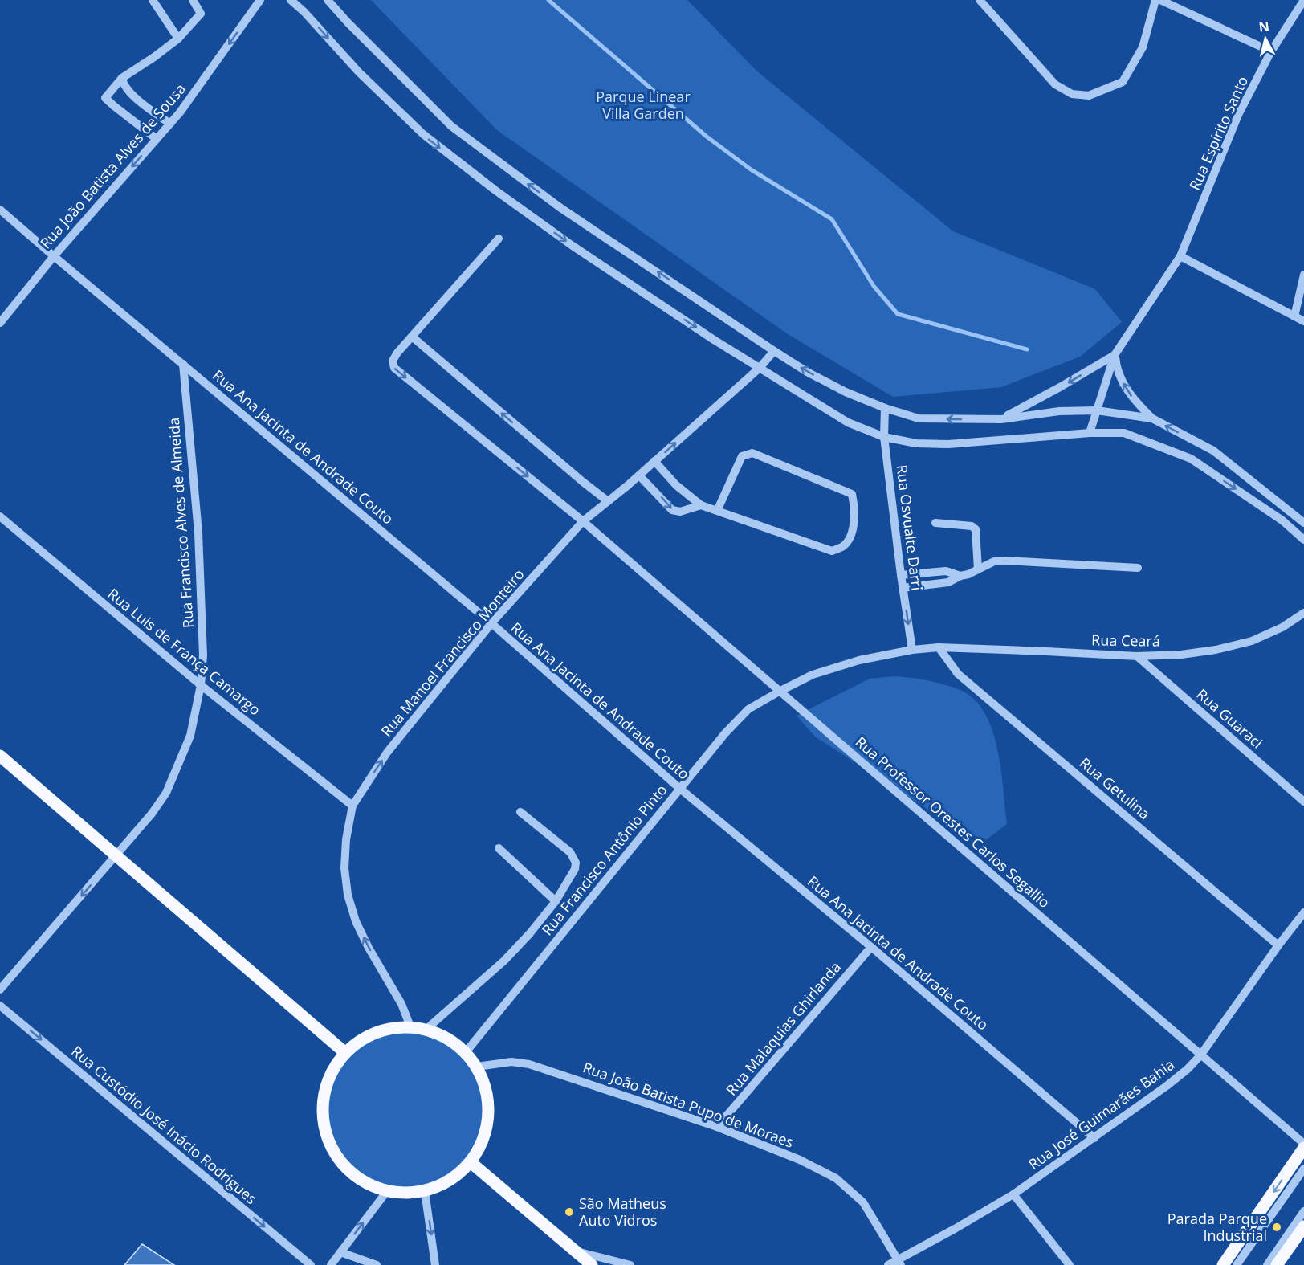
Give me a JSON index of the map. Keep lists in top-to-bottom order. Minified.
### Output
{"streets":{"street":["Rua Espírito Santo","Rua João Batista Alves de Sousa","Rua Ana Jacinta de Andrade Couto","Rua Francisco Alves de Almeida","Rua Osvualte Darri","Rua Ceará","Rua Luis de França Camargo","Rua Manoel Francisco Monteiro","Rua Guaraci","Rua Getulina","Rua Professor Orestes Carlos Segallio","Rua Francisco Antônio Pinto","Rua Malaquias Ghirlanda","Rua João Batista Pupo de Moraes","Rua José Guimarães Bahia","Rua Custódio José Inácio Rodrigues"]},"crossings":[["Rua João Batista Alves de Sousa","Rua Ana Jacinta de Andrade Couto"],["Rua Ana Jacinta de Andrade Couto","Rua Francisco Alves de Almeida"],["Rua Ana Jacinta de Andrade Couto","Rua Manoel Francisco Monteiro"],["Rua Ana Jacinta de Andrade Couto","Rua Francisco Antônio Pinto"],["Rua Ana Jacinta de Andrade Couto","Rua Malaquias Ghirlanda"],["Rua Ana Jacinta de Andrade Couto","Rua José Guimarães Bahia"],["Rua Francisco Alves de Almeida","Rua Luis de França Camargo"],["Rua Osvualte Darri","Rua Francisco Antônio Pinto"],["Rua Ceará","Rua Guaraci"],["Rua Ceará","Rua Getulina"],["Rua Ceará","Rua Francisco Antônio Pinto"],["Rua Luis de França Camargo","Rua Manoel Francisco Monteiro"],["Rua Manoel Francisco Monteiro","Rua Professor Orestes Carlos Segallio"],["Rua Manoel Francisco Monteiro","Rua Francisco Antônio Pinto"],["Rua Manoel Francisco Monteiro","Rua João Batista Pupo de Moraes"],["Rua Getulina","Rua Francisco Antônio Pinto"],["Rua Getulina","Rua José Guimarães Bahia"],["Rua Professor Orestes Carlos Segallio","Rua Francisco Antônio Pinto"],["Rua Professor Orestes Carlos Segallio","Rua José Guimarães Bahia"],["Rua Francisco Antônio Pinto","Rua João Batista Pupo de Moraes"],["Rua Malaquias Ghirlanda","Rua João Batista Pupo de Moraes"],["Rua João Batista Pupo de Moraes","Rua José Guimarães Bahia"]],"one_way":["Rua João Batista Alves de Sousa","Rua Manoel Francisco Monteiro","Rua Custódio José Inácio Rodrigues"],"parks":["Parque Linear Villa Garden"],"places":["São Matheus Auto Vidros","Parada Parque Industrial"],"north":"top"}
